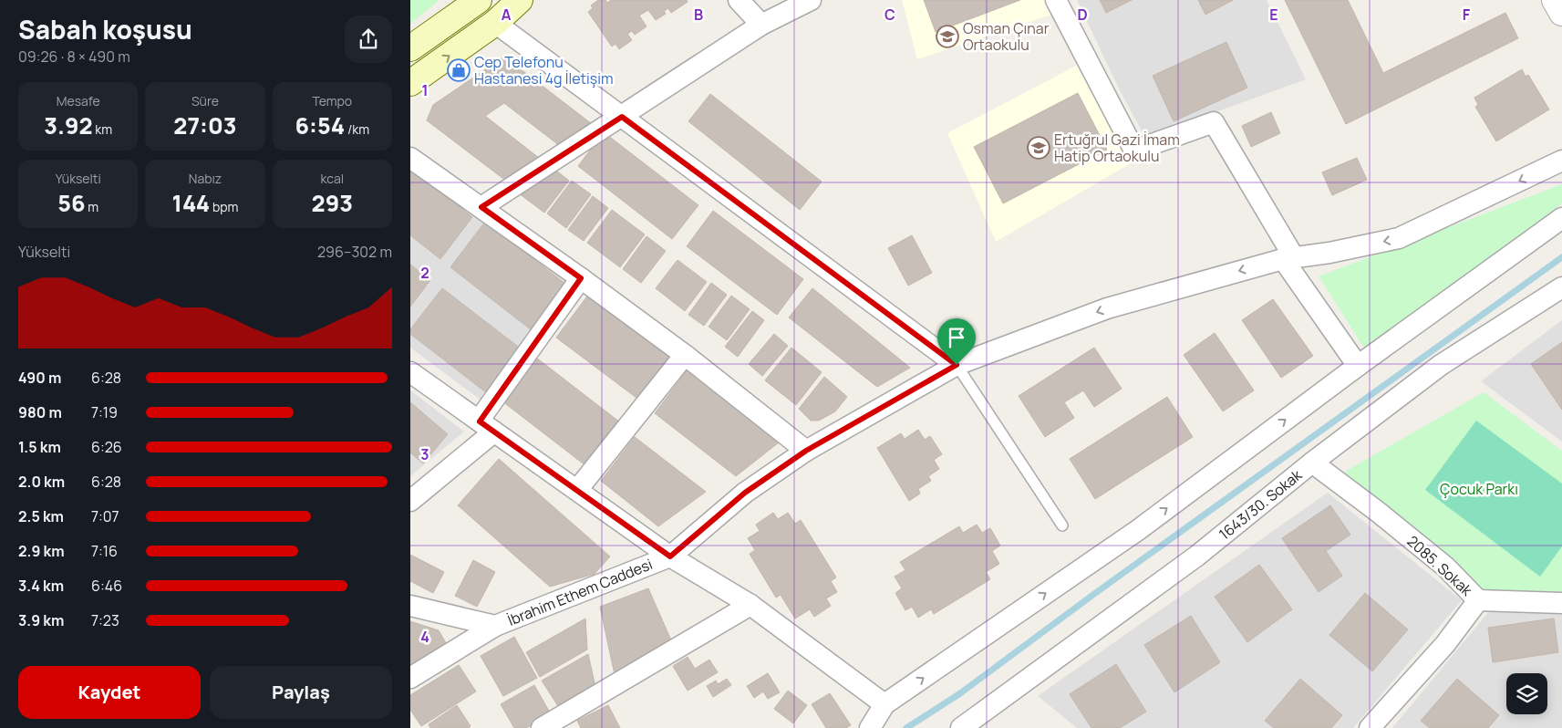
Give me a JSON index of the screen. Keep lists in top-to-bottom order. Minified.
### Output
{"streets":{"street":["1643/30. Sokak","2085. Sokak","İbrahim Ethem Caddesi"]},"crossings":[["1643/30. Sokak","2085. Sokak"]],"parks":["Çocuk Parkı"],"places":{"school or university":["Osman Çınar Ortaokulu","Ertuğrul Gazi İmam Hatip Ortaokulu"],"shop":["Cep Telefonu Hastanesi 4g İletişim"]},"page":{"heading":["Sabah koşusu","09:26 · 8 × 490 m"],"stats":[["Mesafe","3.92 km"],["Süre","27:03"],["Tempo","6:54 /km"],["Yükselti","56 m"],["Nabız","144 bpm"],["kcal","293"]],"chart":["Yükselti","296–302 m"],"list":[{"name":"490 m","note":"6:28"},{"name":"980 m","note":"7:19"},{"name":"1.5 km","note":"6:26"},{"name":"2.0 km","note":"6:28"},{"name":"2.5 km","note":"7:07"},{"name":"2.9 km","note":"7:16"},{"name":"3.4 km","note":"6:46"},{"name":"3.9 km","note":"7:23"}],"buttons":["Kaydet","Paylaş"]},"grid":{"columns":["A","B","C","D","E","F"],"rows":["1","2","3","4"]}}
